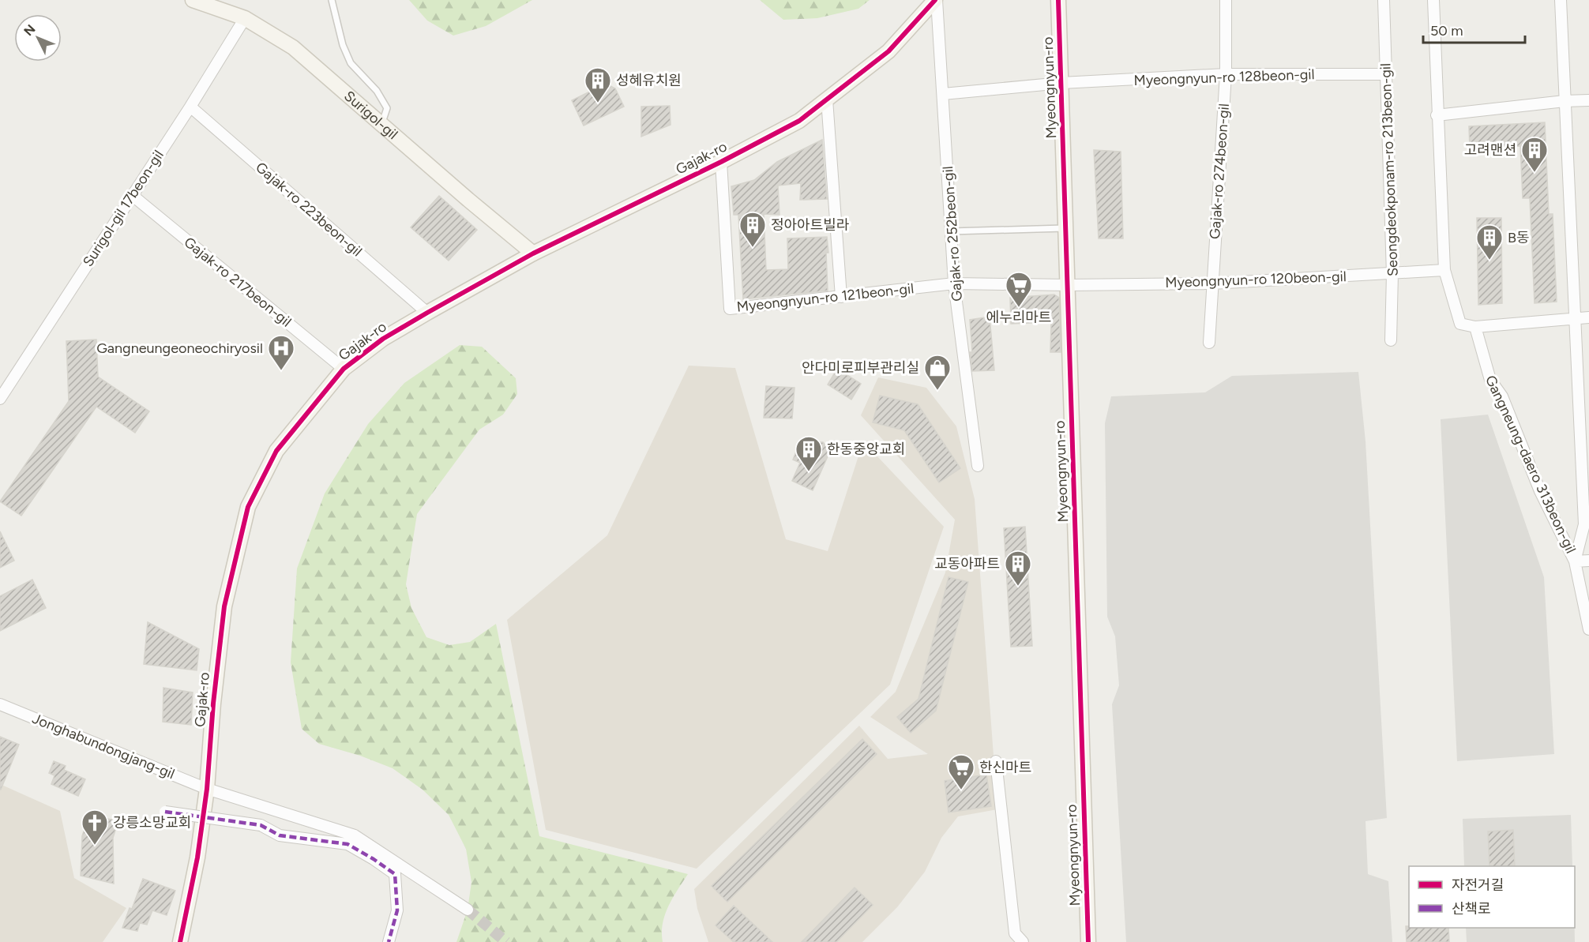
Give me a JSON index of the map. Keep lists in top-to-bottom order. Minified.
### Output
{"streets":{"street":["Myeongnyun-ro 128beon-gil","Myeongnyun-ro","Surigol-gil","Gajak-ro","Seongdeokponam-ro 213beon-gil","Gajak-ro 274beon-gil","Surigol-gil 17beon-gil","Gajak-ro 223beon-gil","Gajak-ro 252beon-gil","Myeongnyun-ro 120beon-gil","Gajak-ro 217beon-gil","Myeongnyun-ro 121beon-gil","Gangneung-daero 313beon-gil","Jonghabundongjang-gil"]},"crossings":[["Myeongnyun-ro 128beon-gil","Myeongnyun-ro"],["Myeongnyun-ro 128beon-gil","Seongdeokponam-ro 213beon-gil"],["Myeongnyun-ro 128beon-gil","Gajak-ro 274beon-gil"],["Myeongnyun-ro 128beon-gil","Gajak-ro 252beon-gil"],["Myeongnyun-ro","Myeongnyun-ro 120beon-gil"],["Myeongnyun-ro","Myeongnyun-ro 121beon-gil"],["Surigol-gil","Gajak-ro"],["Surigol-gil","Surigol-gil 17beon-gil"],["Gajak-ro","Gajak-ro 223beon-gil"],["Gajak-ro","Gajak-ro 252beon-gil"],["Gajak-ro","Gajak-ro 217beon-gil"],["Gajak-ro","Myeongnyun-ro 121beon-gil"],["Gajak-ro","Jonghabundongjang-gil"],["Seongdeokponam-ro 213beon-gil","Myeongnyun-ro 120beon-gil"],["Gajak-ro 274beon-gil","Myeongnyun-ro 120beon-gil"],["Surigol-gil 17beon-gil","Gajak-ro 223beon-gil"],["Surigol-gil 17beon-gil","Gajak-ro 217beon-gil"],["Gajak-ro 252beon-gil","Myeongnyun-ro 121beon-gil"],["Myeongnyun-ro 120beon-gil","Myeongnyun-ro 121beon-gil"]],"places":{"building":["성혜유치원","고려맨션","정아아트빌라","B동","한동중앙교회","교동아파트"],"supermarket":["에누리마트","한신마트"],"hospital":["Gangneungeoneochiryosil"],"shop":["안다미로피부관리실"],"church":["강릉소망교회"]},"legend":["자전거길","산책로"],"scale_bar":"50 m","north":"top left"}
